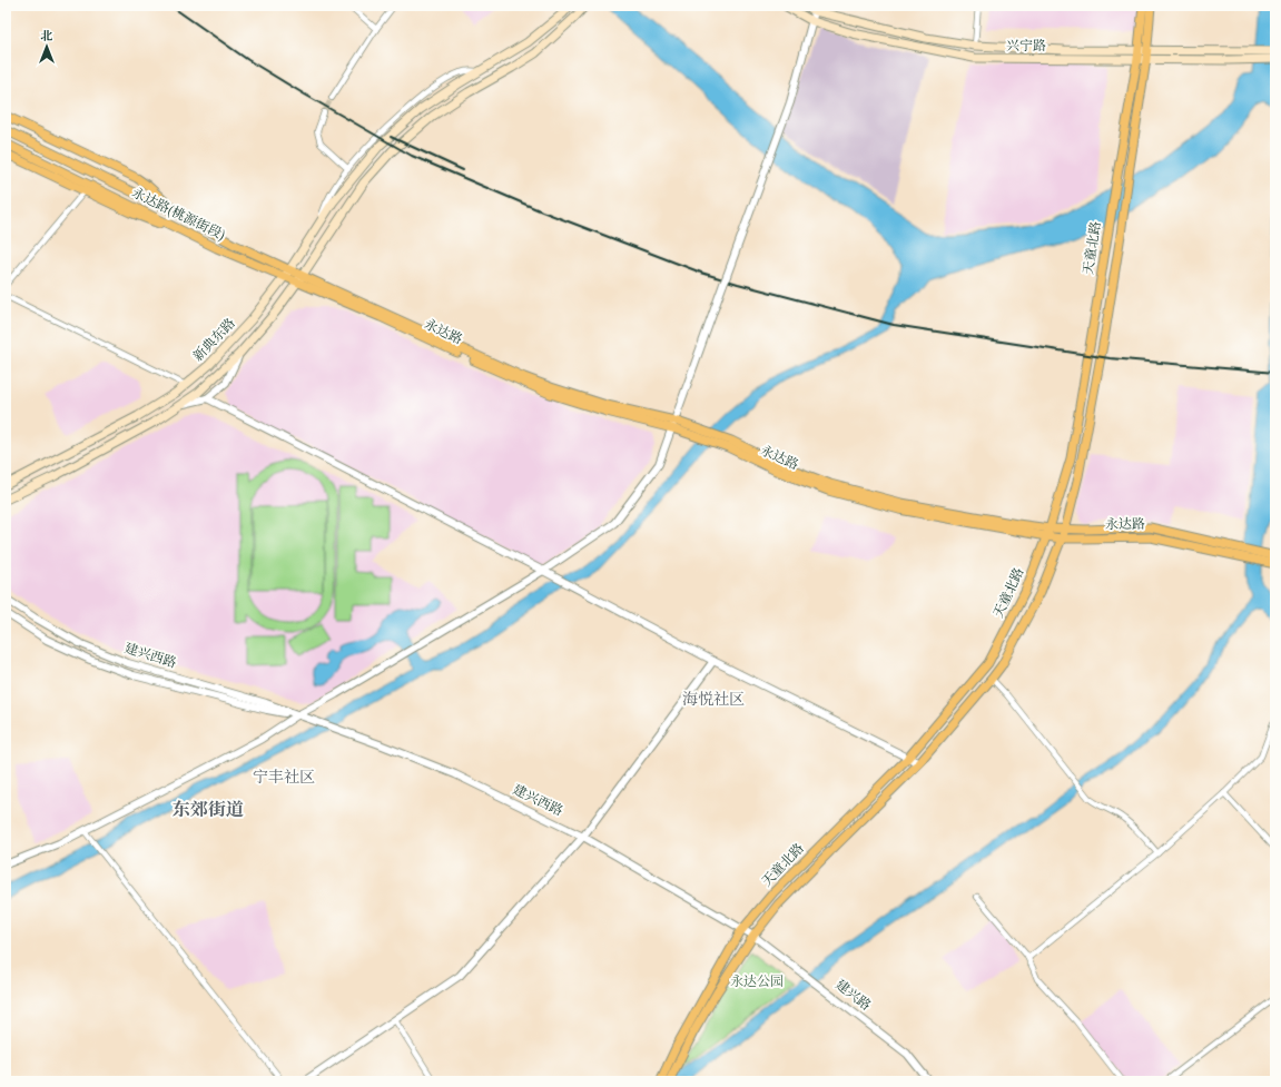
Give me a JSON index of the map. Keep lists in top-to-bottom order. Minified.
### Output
{"streets":{"main road":["兴宁路","永达路(桃源街段)","天童北路","永达路","新典东路"],"street":["建兴西路","建兴路"]},"crossings":[["兴宁路","天童北路"],["永达路(桃源街段)","永达路"],["永达路(桃源街段)","新典东路"],["天童北路","永达路"],["天童北路","建兴西路"],["天童北路","建兴路"],["永达路","新典东路"],["建兴西路","建兴路"]],"districts":["海悦社区","宁丰社区","东郊街道"],"parks":["永达公园"],"north":"top"}
